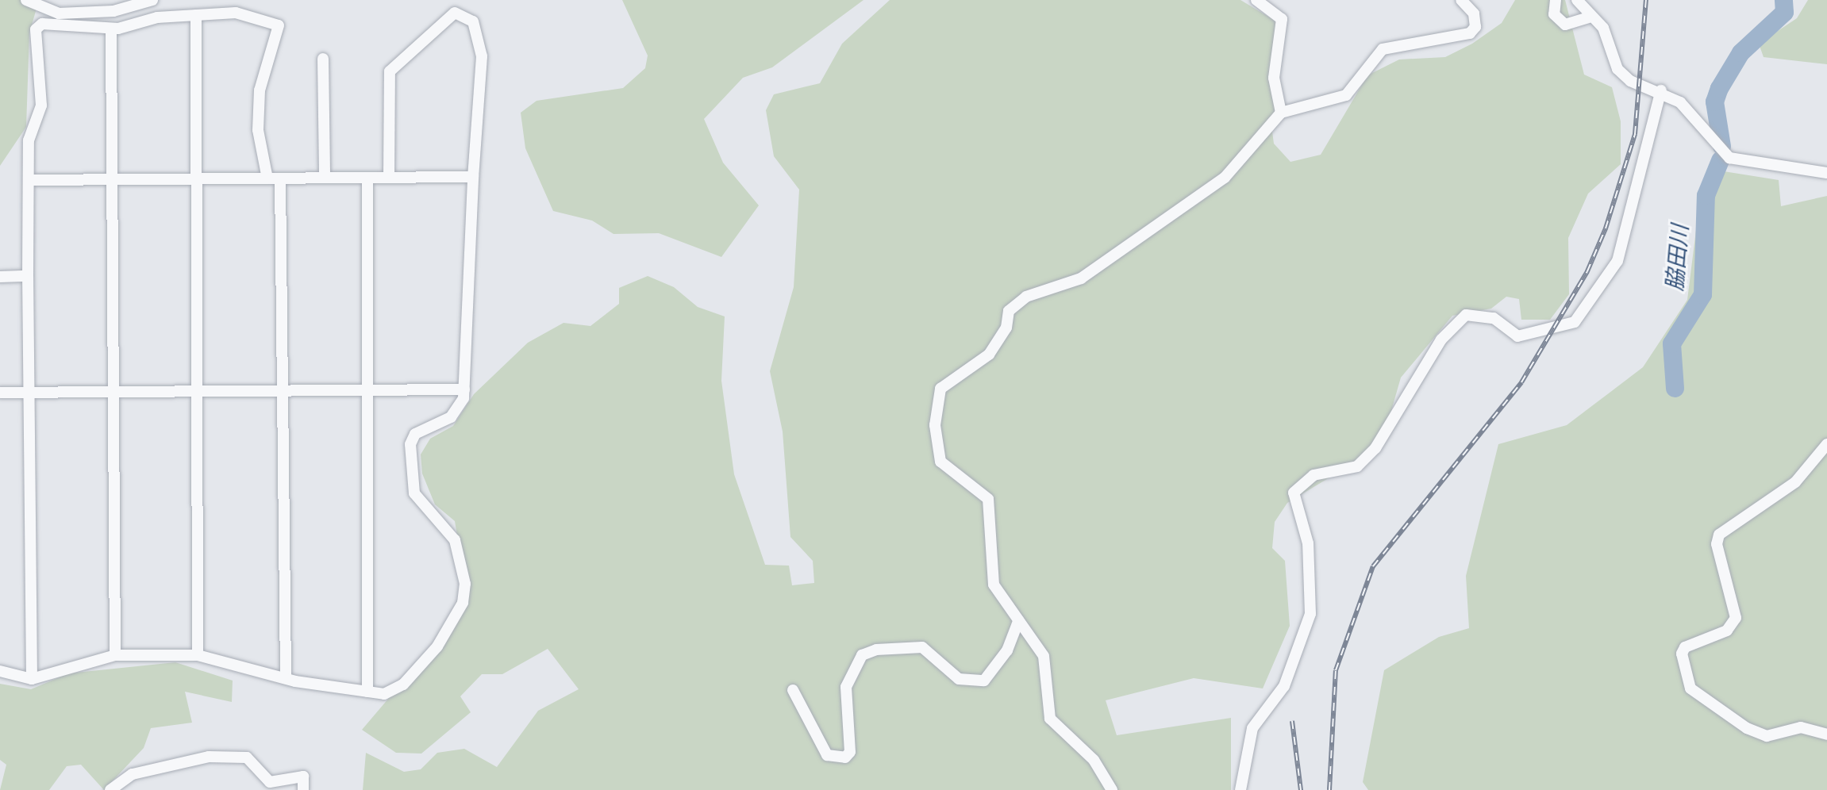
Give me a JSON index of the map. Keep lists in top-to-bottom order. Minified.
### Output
{"water":["脇田川"]}
